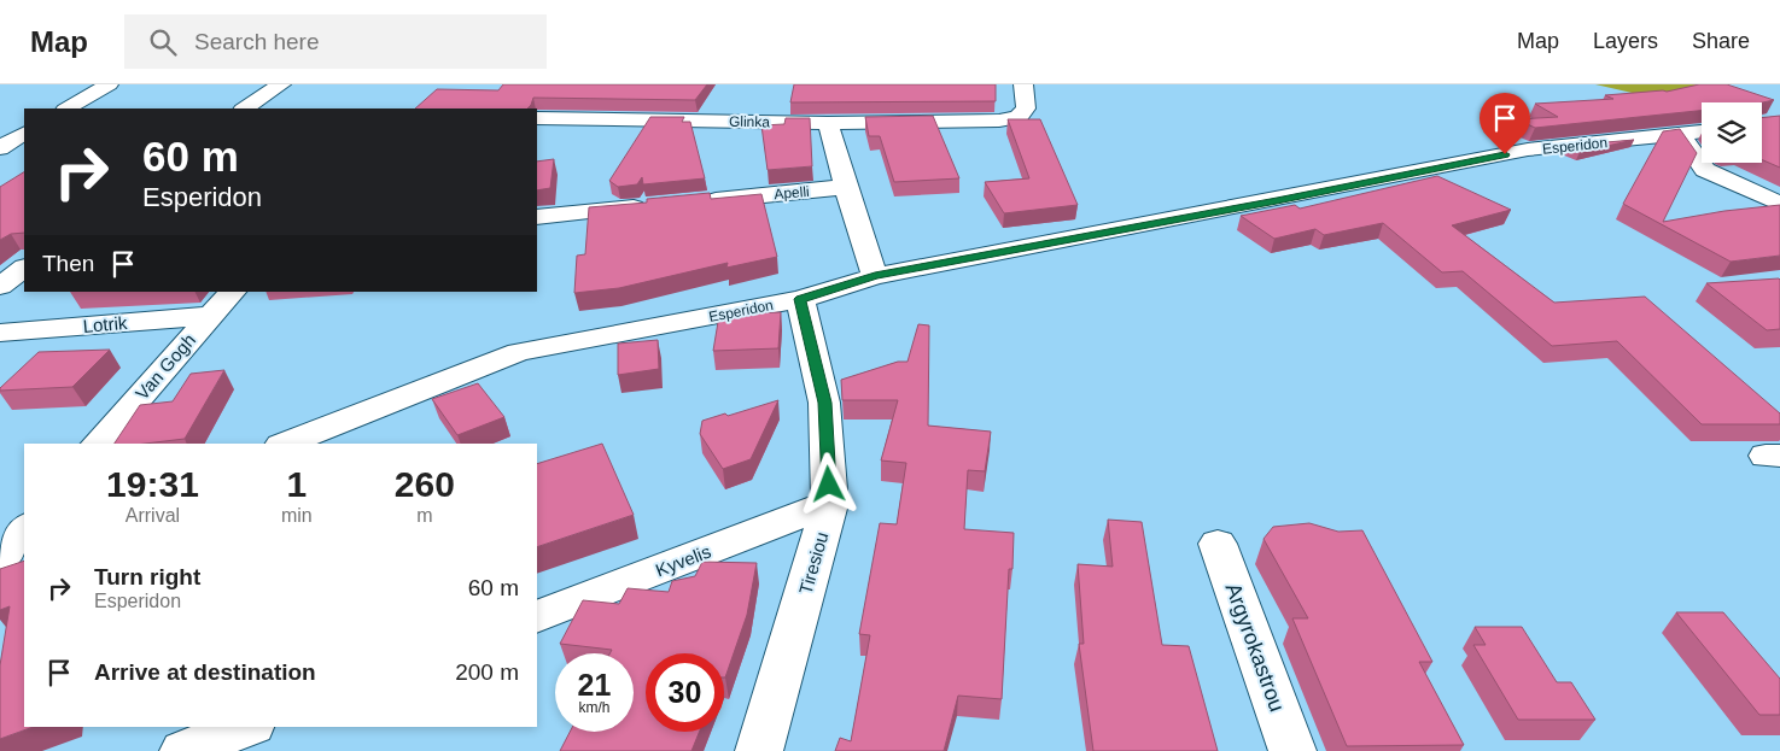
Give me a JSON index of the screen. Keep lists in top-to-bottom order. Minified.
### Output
{"streets":{"street":["Glinka","Esperidon","Apelli","Lotrik","Van Gogh","Kyvelis","Tiresiou","Argyrokastrou"]},"crossings":[["Esperidon","Tiresiou"],["Lotrik","Van Gogh"],["Kyvelis","Tiresiou"]],"page":{"header":"Map","search":"Search here","nav":["Map","Layers","Share"],"turn":["60 m","Esperidon"],"then":"Then","eta":["19:31","Arrival","1","min","260","m"],"list":[{"name":"Turn right","note":"Esperidon","value":"60 m"},{"name":"Arrive at destination","value":"200 m"}],"speed":"21 km/h","limit":"30"}}
